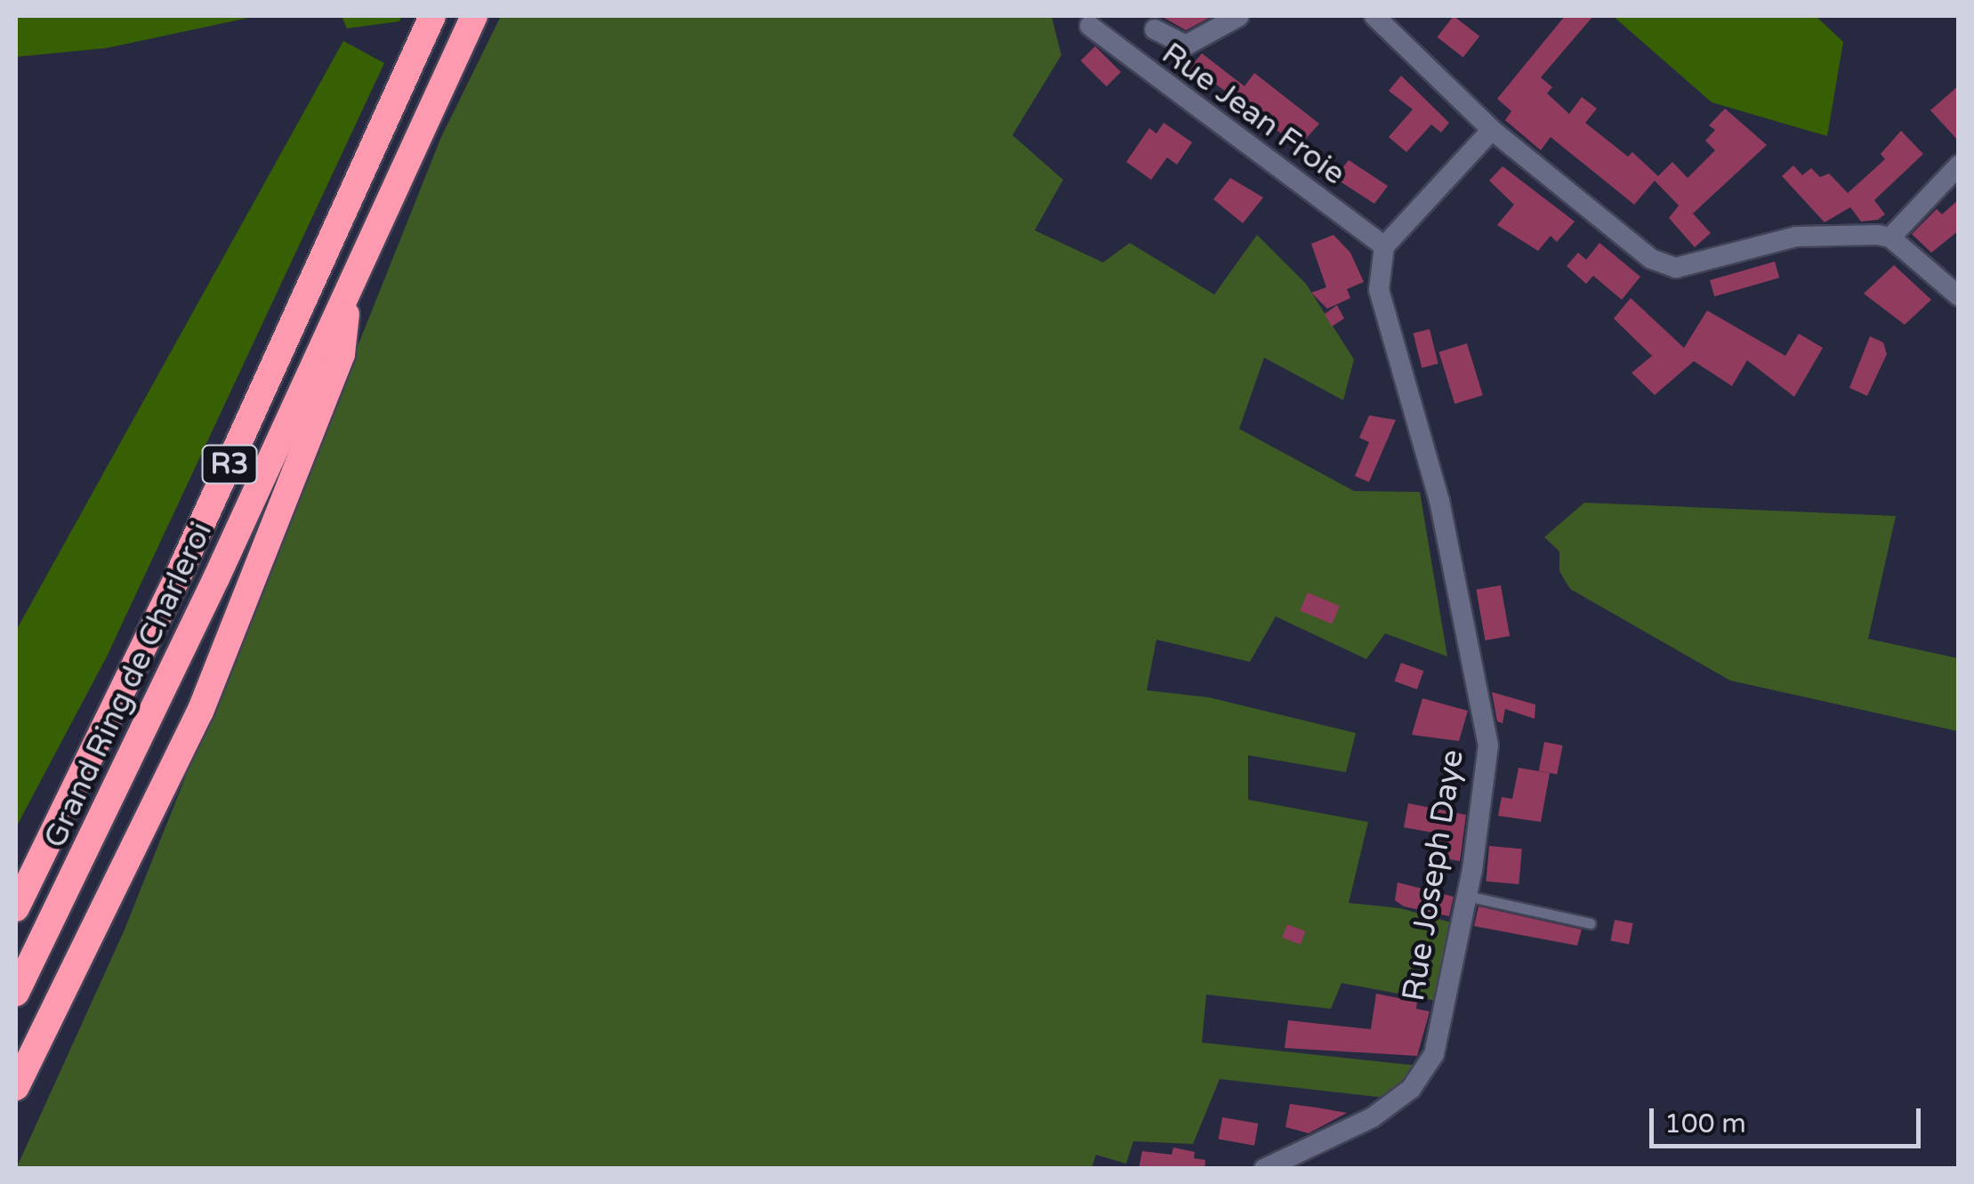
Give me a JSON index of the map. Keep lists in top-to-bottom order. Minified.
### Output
{"streets":{"highway":["R3","Grand Ring de Charleroi"],"street":["Rue Jean Froie","Rue Joseph Daye"]},"crossings":[["Rue Jean Froie","Rue Joseph Daye"]],"scale_bar":"100 m"}
